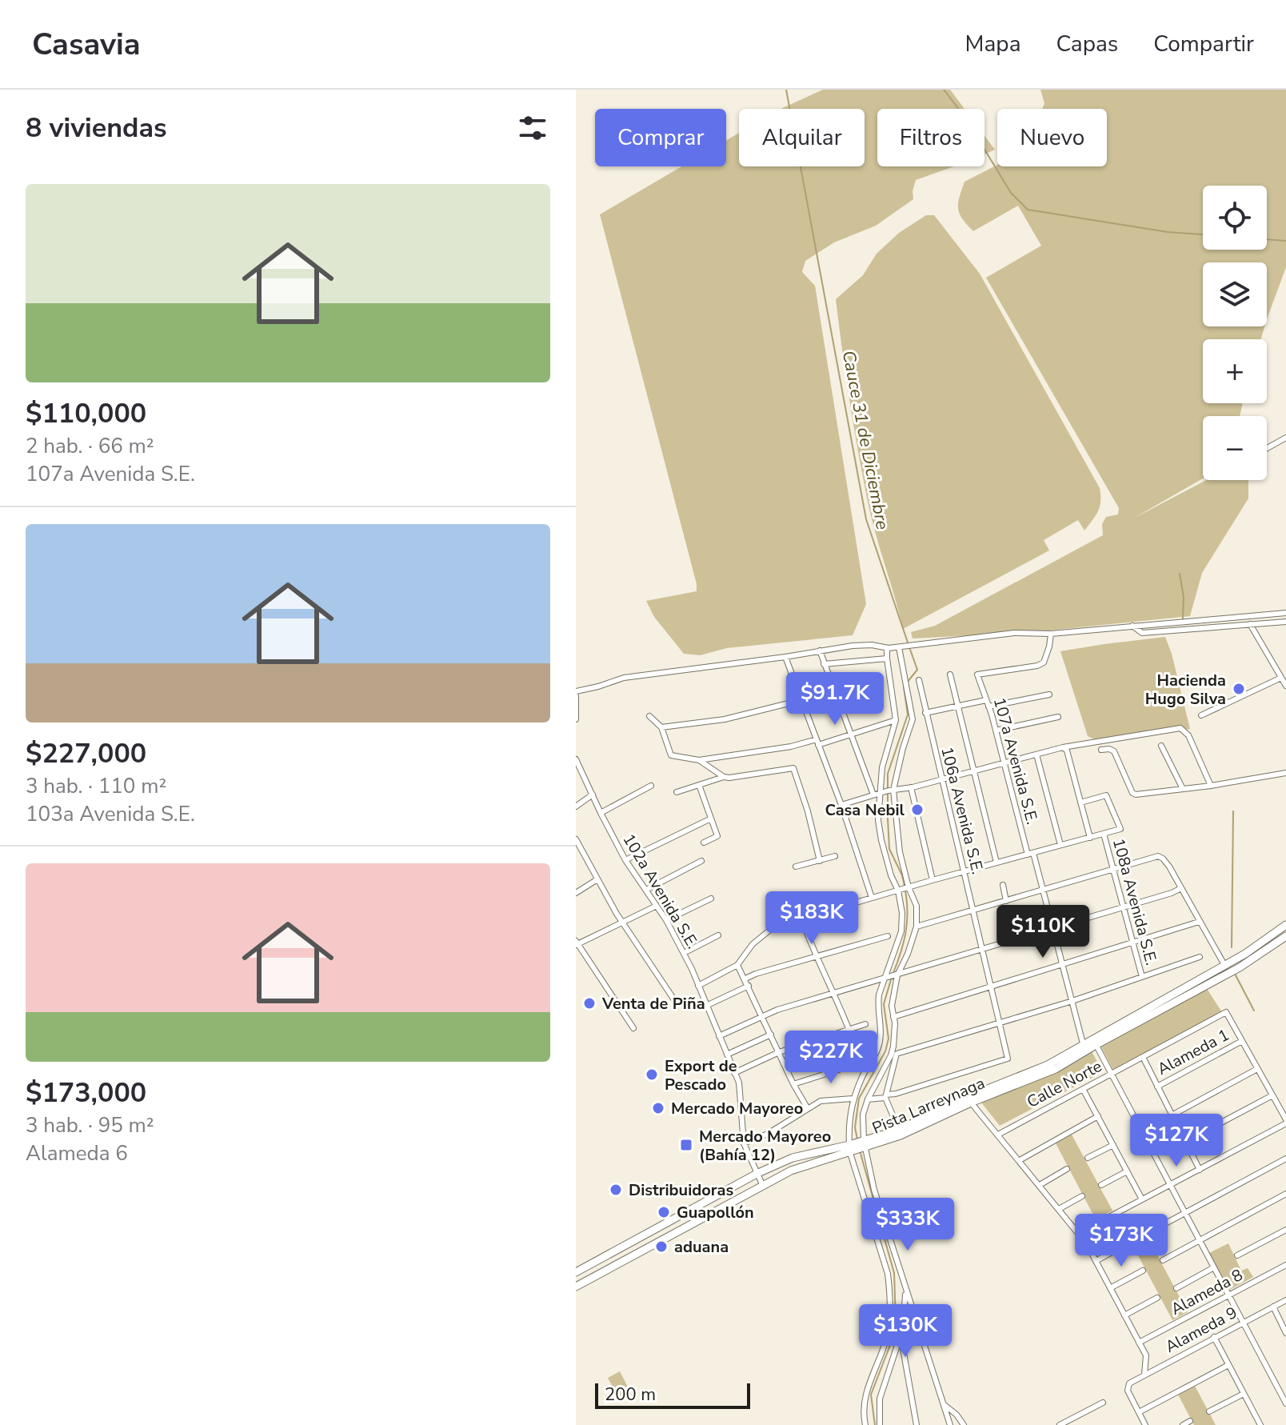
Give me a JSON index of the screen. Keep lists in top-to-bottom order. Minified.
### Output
{"streets":{"main road":["Pista Larreynaga"],"street":["107a Avenida S.E.","106a Avenida S.E.","102a Avenida S.E.","108a Avenida S.E.","Alameda 1","Calle Norte","Alameda 8","Alameda 9"]},"crossings":[["107a Avenida S.E.","Pista Larreynaga"],["102a Avenida S.E.","Pista Larreynaga"],["Alameda 1","Calle Norte"]],"water":["Cauce 31 de Diciembre"],"places":{"other":["Hacienda Hugo Silva","Casa Nebil","Venta de Piña","Export de Pescado","Mercado Mayoreo","Distribuidoras","Guapollón","aduana"],"transit":["Mercado Mayoreo (Bahía 12)"]},"scale_bar":"200 m","page":{"header":"Casavia","nav":["Mapa","Capas","Compartir"],"heading":"8 viviendas","chip":["Comprar","Alquilar","Filtros","Nuevo"],"list":[{"name":"$110,000","note":"2 hab. · 66 m² · 107a Avenida S.E."},{"name":"$227,000","note":"3 hab. · 110 m² · 103a Avenida S.E."},{"name":"$173,000","note":"3 hab. · 95 m² · Alameda 6"}],"map_buttons":["+","−"],"price":["$91.7K","$183K","$110K","$227K","$127K","$333K","$173K","$130K"],"scale":"200 m"}}
